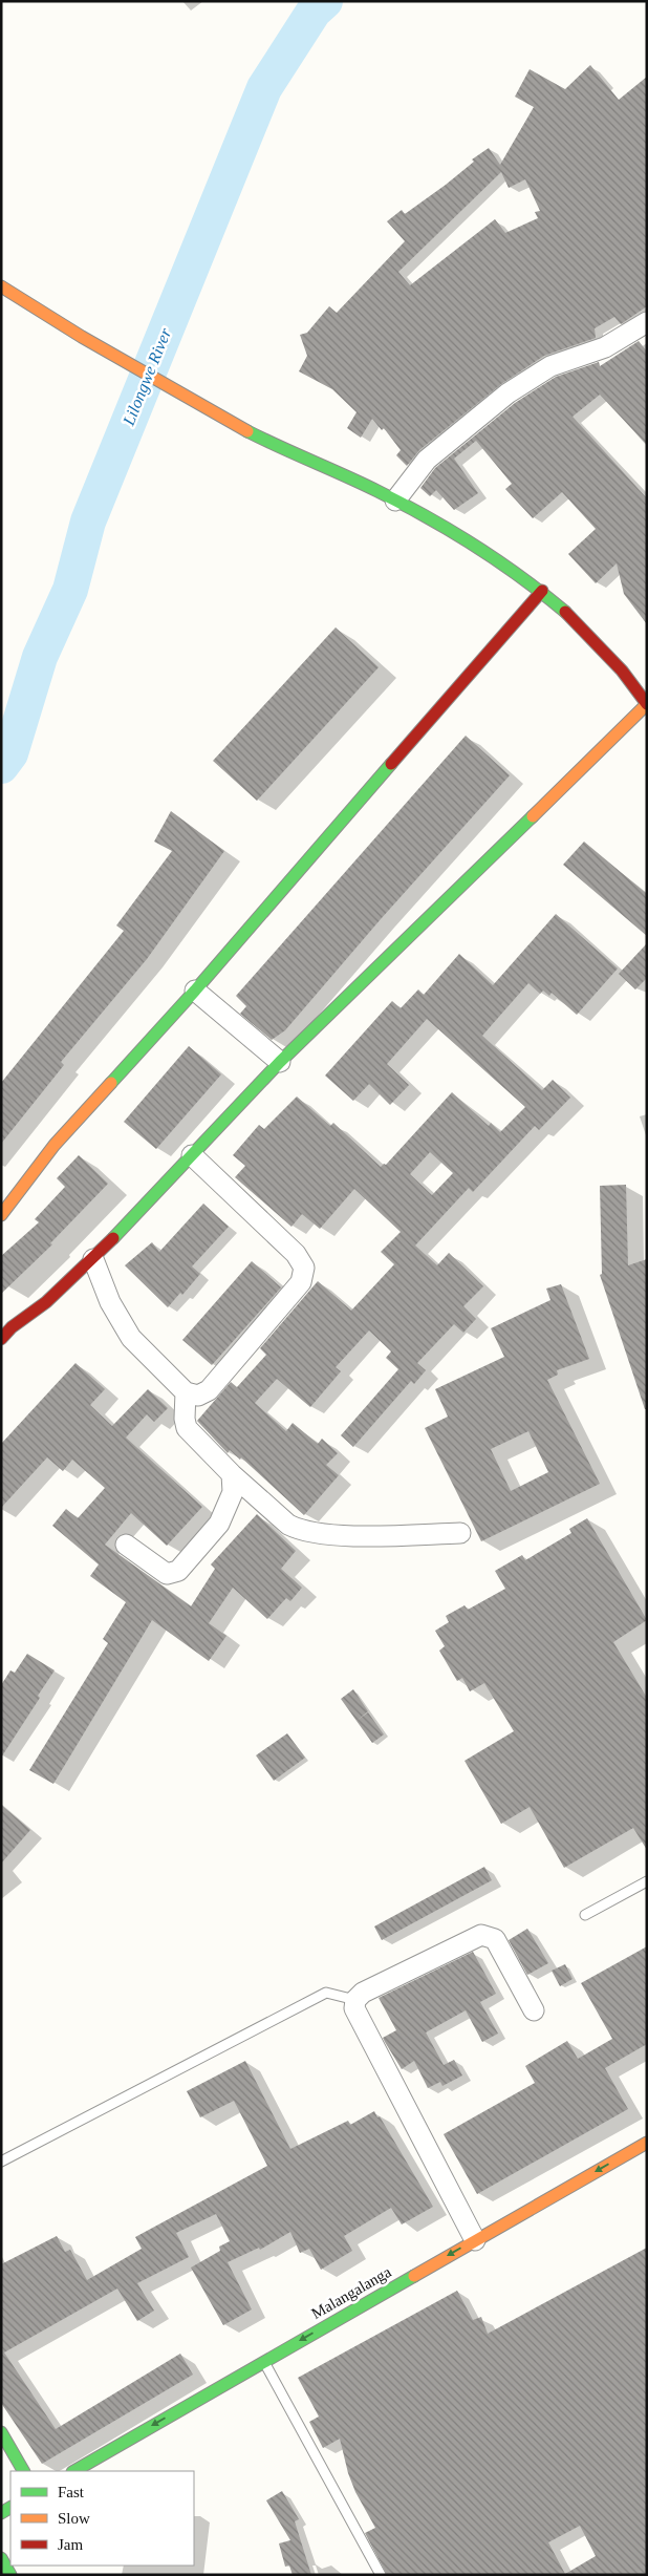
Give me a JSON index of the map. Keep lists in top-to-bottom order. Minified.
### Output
{"streets":{"main road":["Malangalanga"]},"one_way":["Malangalanga"],"water":["Lilongwe River"],"legend":["Fast","Slow","Jam"]}
